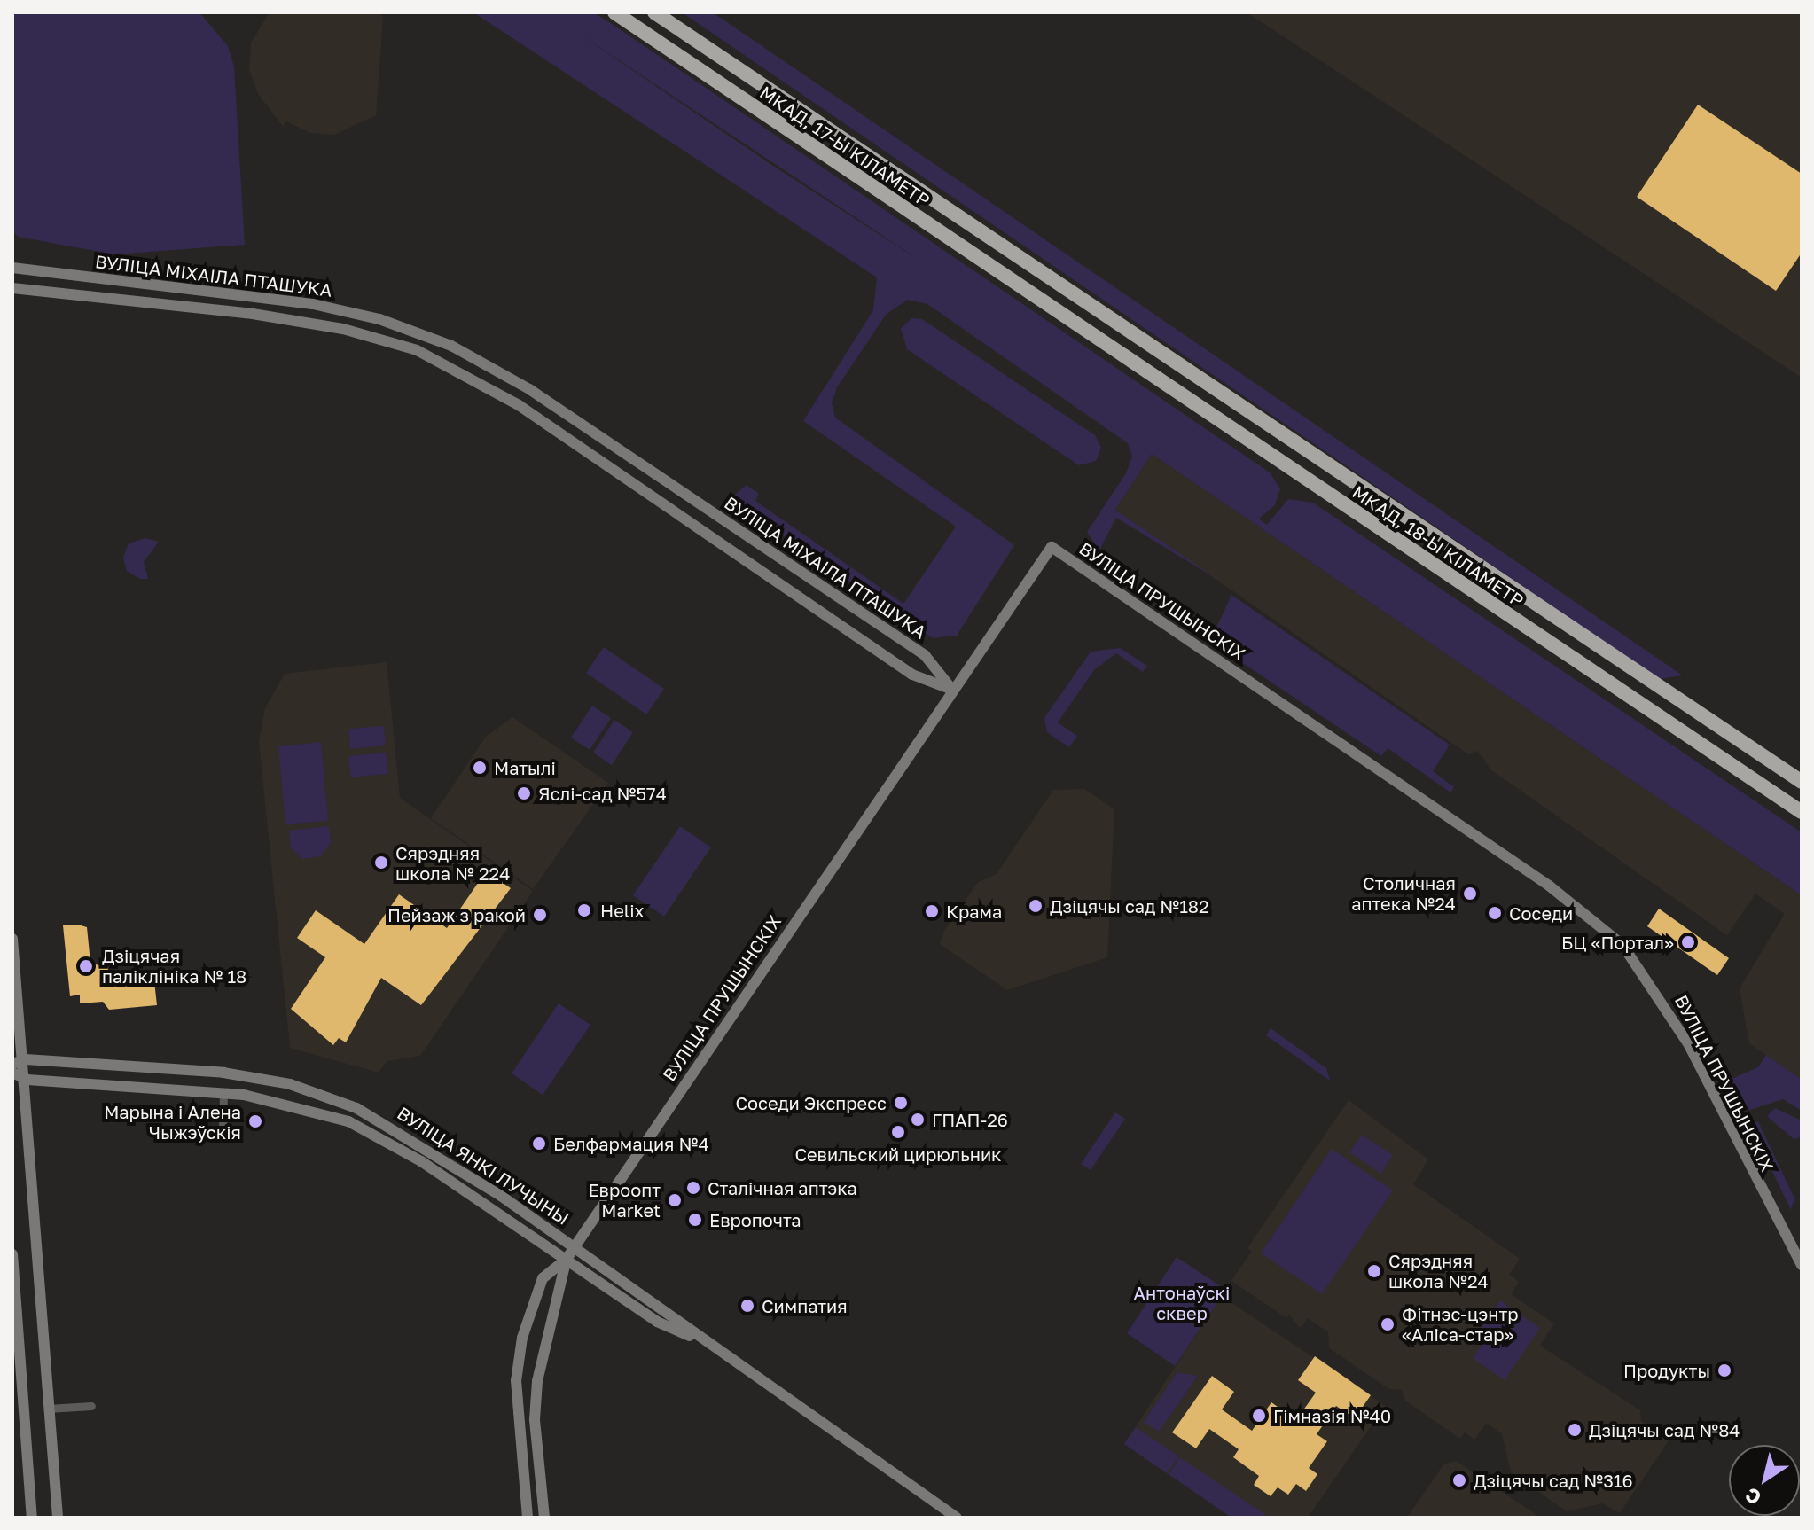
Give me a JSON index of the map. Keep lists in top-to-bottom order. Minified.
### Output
{"streets":{"highway":["МКАД, 17-Ы КІЛАМЕТР","МКАД, 18-Ы КІЛАМЕТР"],"street":["ВУЛІЦА МІХАІЛА ПТАШУКА","ВУЛІЦА ПРУШЫНСКІХ","ВУЛІЦА ЯНКІ ЛУЧЫНЫ"]},"crossings":[["МКАД, 17-Ы КІЛАМЕТР","МКАД, 18-Ы КІЛАМЕТР"],["ВУЛІЦА МІХАІЛА ПТАШУКА","ВУЛІЦА ПРУШЫНСКІХ"],["ВУЛІЦА ПРУШЫНСКІХ","ВУЛІЦА ЯНКІ ЛУЧЫНЫ"]],"parks":["Антонаўскі сквер"],"places":["Матылі","Яслі-сад №574","Сярэдняя школа № 224","Столичная аптека №24","Дзіцячы сад №182","Helix","Крама","Соседи","Пейзаж з ракой","БЦ «Портал»","Дзіцячая паліклініка № 18","Соседи Экспресс","ГПАП-26","Марына і Алена Чыжэўскія","Севильский цирюльник","Белфармация №4","Сталічная аптэка","Евроопт Market","Европочта","Сярэдняя школа №24","Симпатия","Фітнэс-цэнтр «Аліса-стар»","Продукты","Гімназія №40","Дзіцячы сад №84","Дзіцячы сад №316"],"north":"bottom left"}
